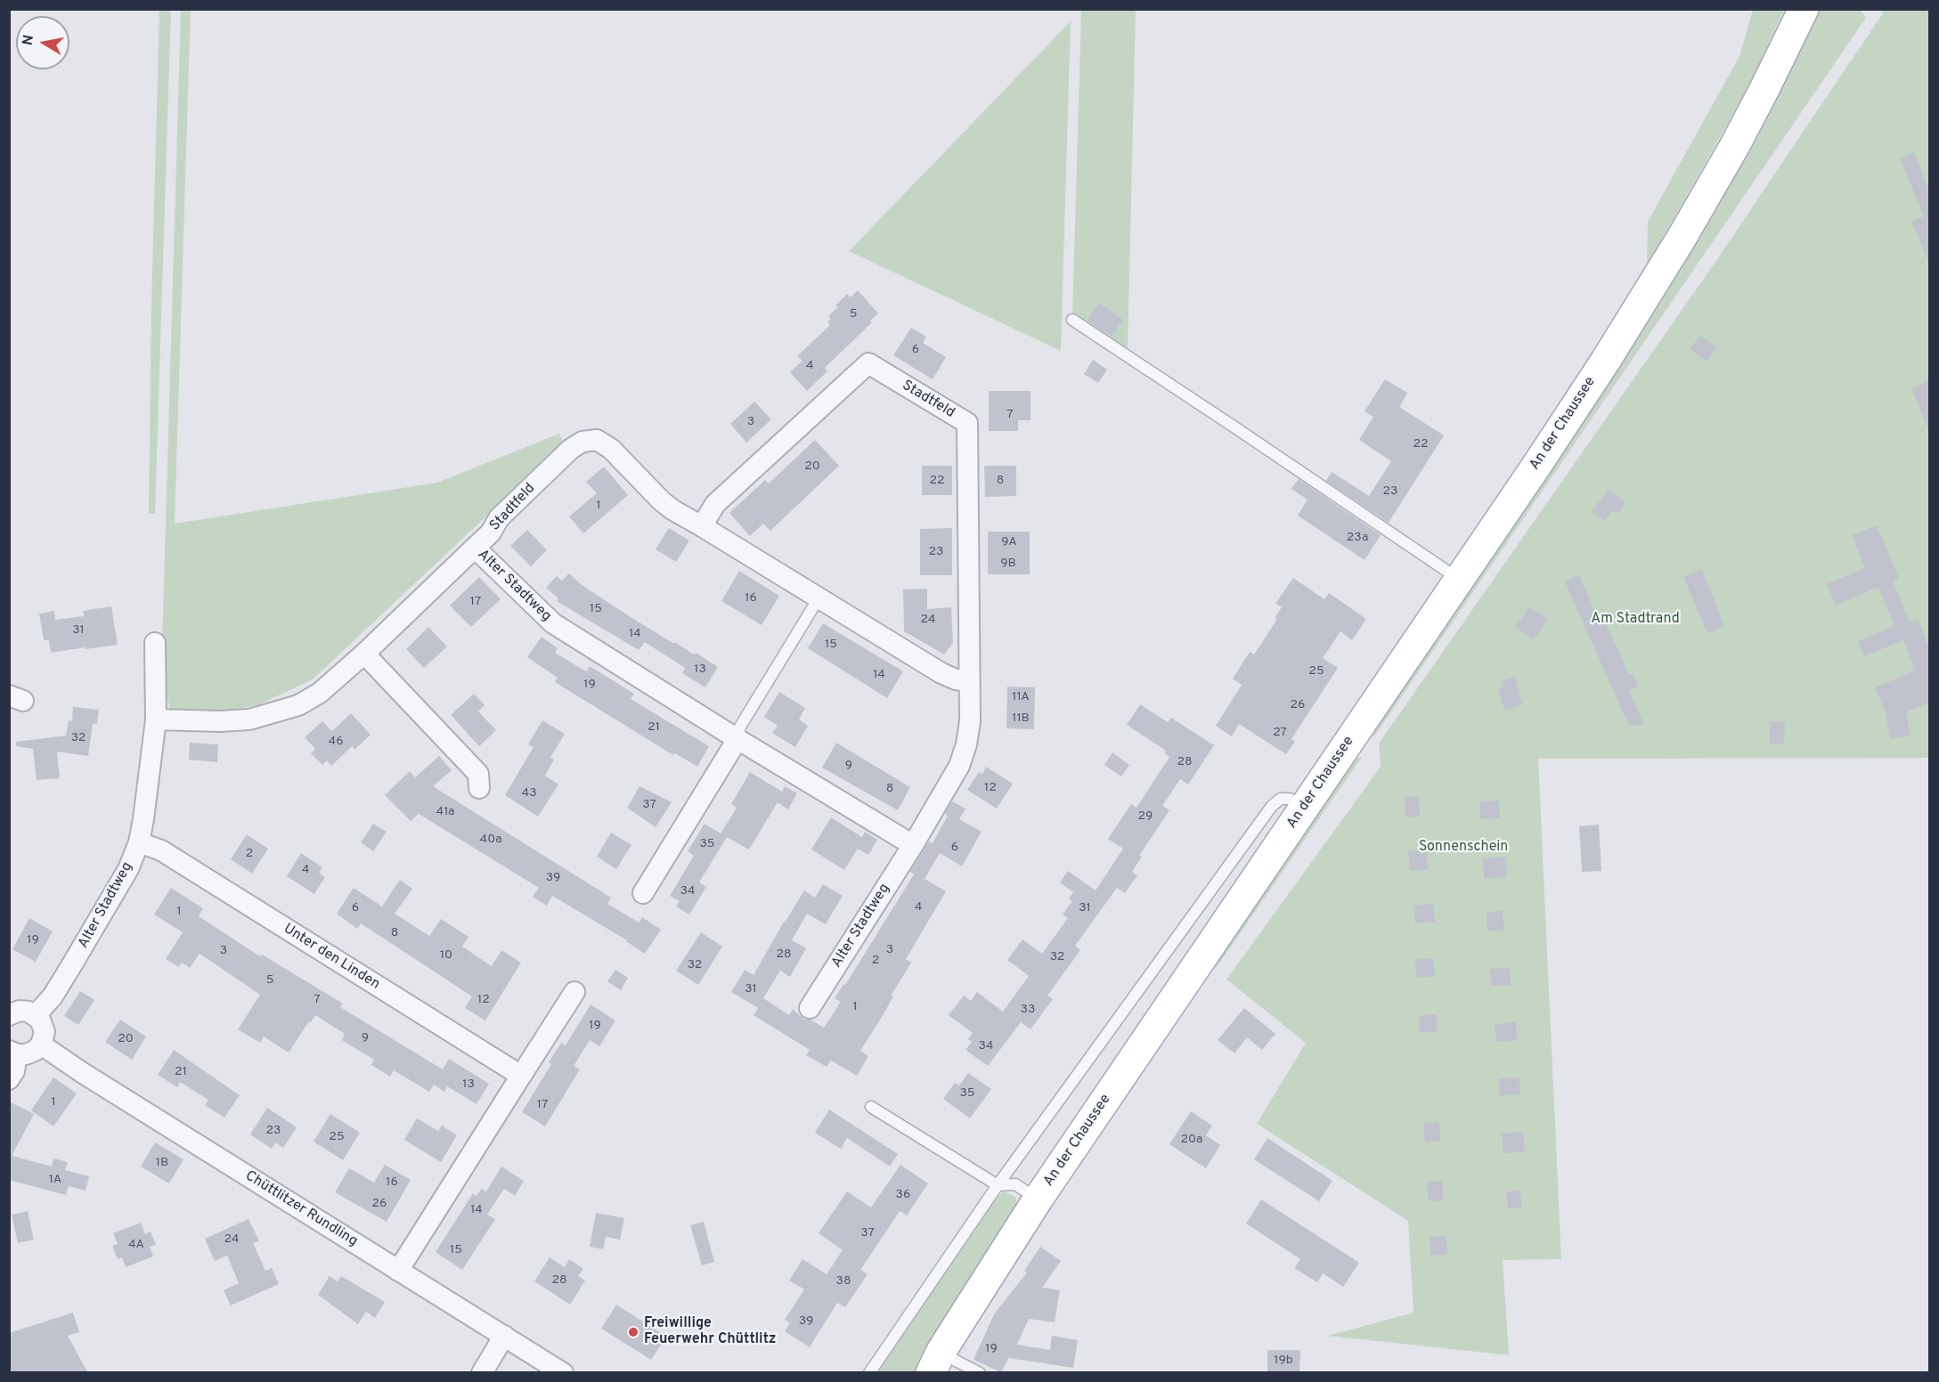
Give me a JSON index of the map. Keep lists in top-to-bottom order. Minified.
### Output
{"streets":{"main road":["An der Chaussee"],"street":["Stadtfeld","Alter Stadtweg","Unter den Linden","Chüttlitzer Rundling"]},"crossings":[["Stadtfeld","Alter Stadtweg"],["Alter Stadtweg","Unter den Linden"]],"parks":["Am Stadtrand","Sonnenschein"],"places":["Freiwillige Feuerwehr Chüttlitz"],"house_numbers":["5","6","4","7","3","22","20","22","8","23","1","23a","9A","23","9B","16","17","15","24","31","14","15","13","25","14","19","11A","26","11B","21","27","32","46","28","9","12","8","43","37","41a","29","40a","35","6","2","4","39","34","4","6","31","1","8","19","3","3","28","10","32","2","32","5","31","7","12","1","33","19","9","20","34","21","13","35","1","17","23","25","20a","1B","1A","16","36","26","14","37","24","4A","15","28","38","39","19","19b"],"north":"left"}
